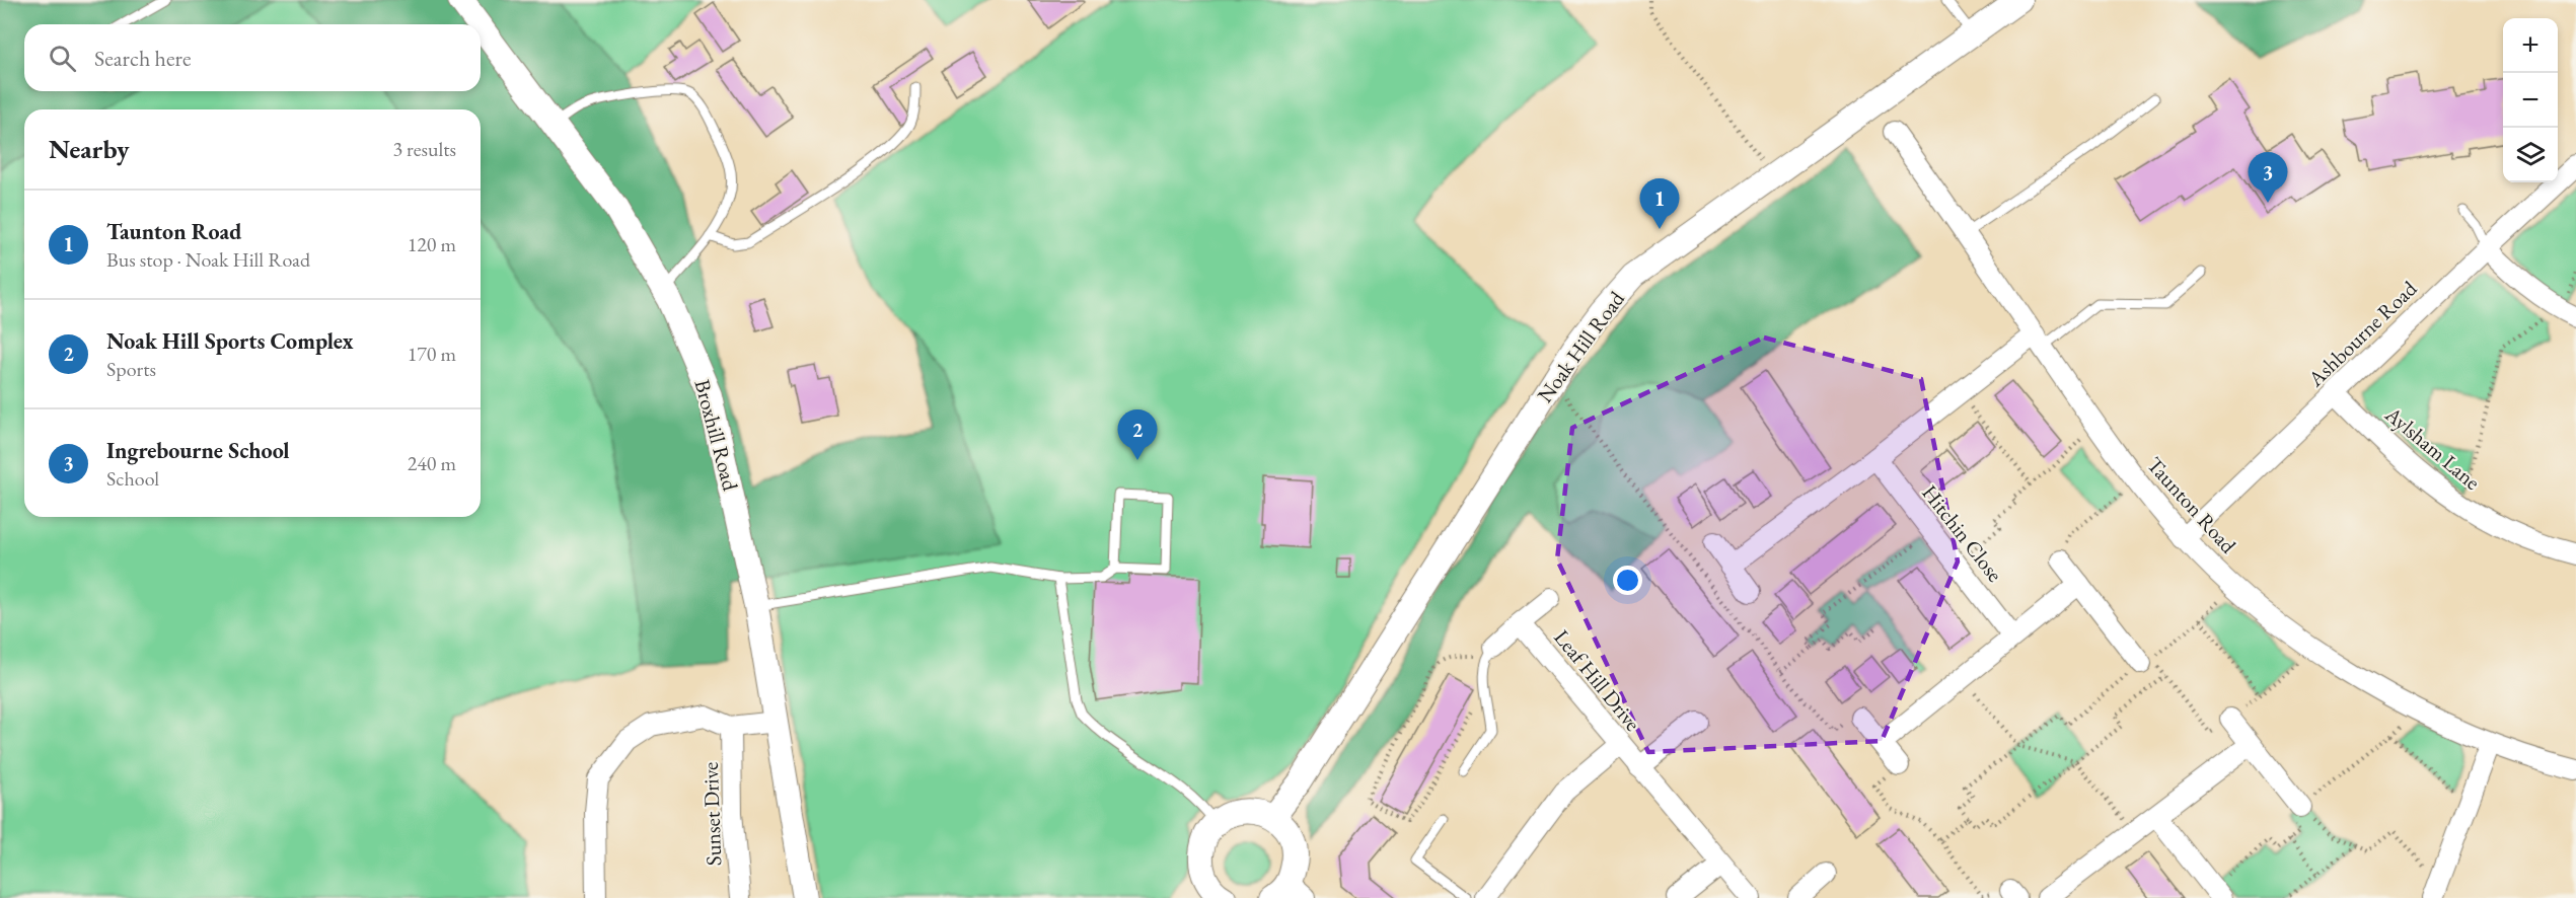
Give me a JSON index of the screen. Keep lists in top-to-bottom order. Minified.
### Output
{"streets":{"street":["Ashbourne Road","Noak Hill Road","Broxhill Road","Aylsham Lane","Taunton Road","Hitchin Close","Leaf Hill Drive","Sunset Drive"]},"crossings":[["Ashbourne Road","Aylsham Lane"],["Ashbourne Road","Taunton Road"]],"page":{"map_buttons":["+","−"],"search":"Search here","heading":["Nearby","3 results"],"pins":["3","1","2"],"list":[{"mark":"1","name":"Taunton Road","note":"Bus stop · Noak Hill Road","value":"120 m"},{"mark":"2","name":"Noak Hill Sports Complex","note":"Sports","value":"170 m"},{"mark":"3","name":"Ingrebourne School","note":"School","value":"240 m"}]}}
